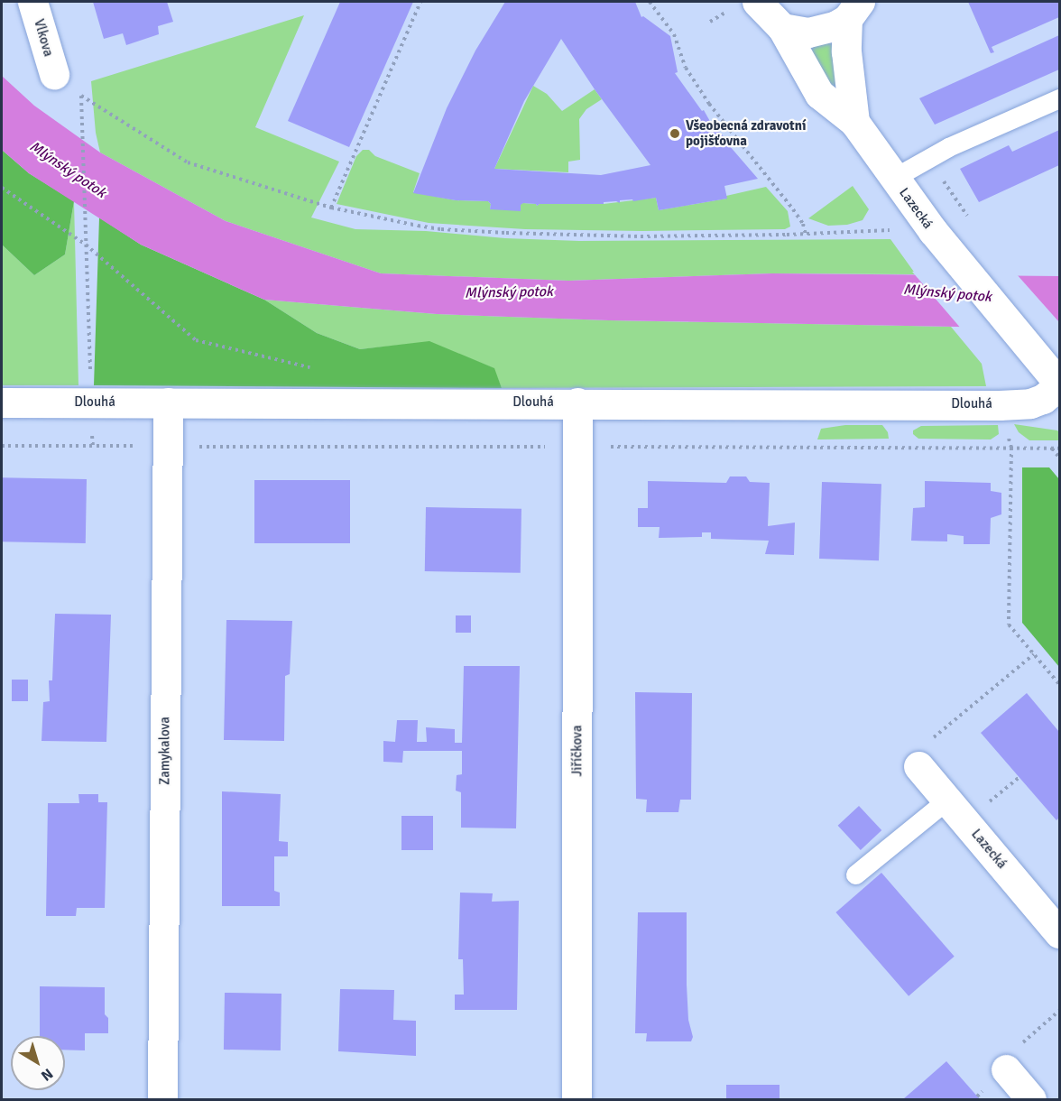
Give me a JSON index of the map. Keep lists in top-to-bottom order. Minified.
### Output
{"streets":{"street":["Vlkova","Lazecká","Dlouhá","Zamykalova","Jiříčkova"]},"crossings":[["Lazecká","Dlouhá"],["Dlouhá","Zamykalova"],["Dlouhá","Jiříčkova"]],"water":["Mlýnský potok"],"places":["Všeobecná zdravotní pojišťovna"],"north":"bottom right"}
